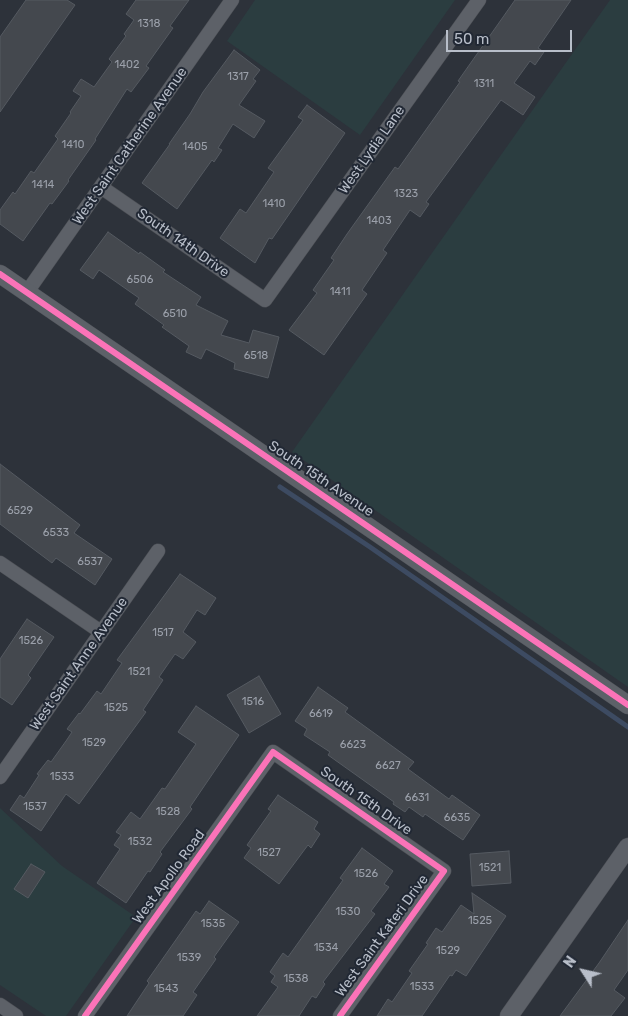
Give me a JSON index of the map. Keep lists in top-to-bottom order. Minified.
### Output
{"streets":{"street":["West Saint Catherine Avenue","West Lydia Lane","South 14th Drive","South 15th Avenue","West Saint Anne Avenue","South 15th Drive","West Apollo Road","West Saint Kateri Drive"]},"crossings":[["West Saint Catherine Avenue","South 14th Drive"],["West Saint Catherine Avenue","South 15th Avenue"],["West Lydia Lane","South 14th Drive"],["South 15th Drive","West Apollo Road"],["South 15th Drive","West Saint Kateri Drive"]],"house_numbers":["1318","1402","1317","1311","1410","1405","1414","1323","1410","1403","6506","1411","6510","6518","6529","6533","6537","1517","1526","1521","1516","1525","6619","1529","6623","6627","1533","6631","1537","1528","6635","1532","1527","1521","1526","1530","1525","1535","1534","1529","1539","1538","1533","1543"],"scale_bar":"50 m","north":"top left"}
